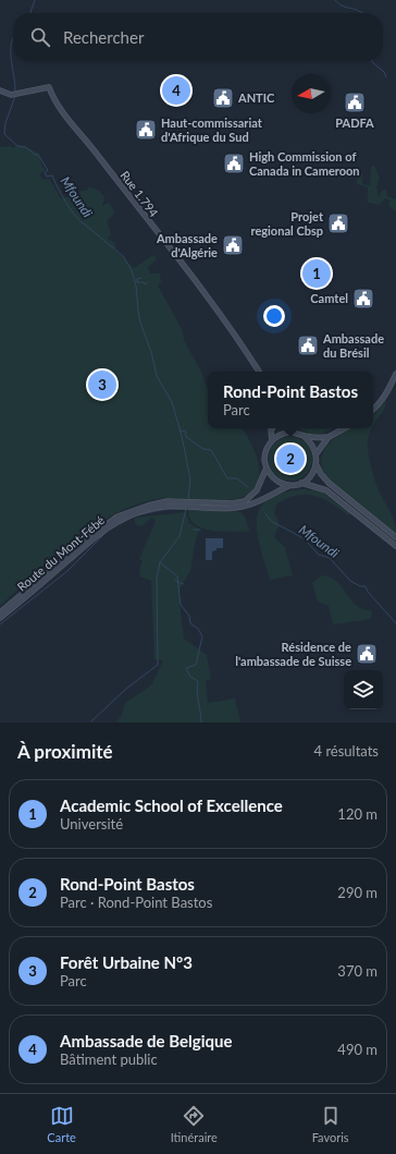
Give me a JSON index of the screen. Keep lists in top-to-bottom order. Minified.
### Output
{"streets":{"street":["Rue 1.794","Route du Mont-Fébé"]},"water":["Mfoundi"],"places":{"public building":["ANTIC","PADFA","Haut-commissariat d'Afrique du Sud","High Commission of Canada in Cameroon","Projet regional Cbsp","Ambassade d'Algérie","Camtel","Ambassade du Brésil","Résidence de l'ambassade de Suisse"]},"north":"left","page":{"search":"Rechercher","pins":["4","1","3","2"],"popup":["Rond-Point Bastos","Parc"],"heading":["À proximité","4 résultats"],"list":[{"mark":"1","name":"Academic School of Excellence","note":"Université","value":"120 m"},{"mark":"2","name":"Rond-Point Bastos","note":"Parc · Rond-Point Bastos","value":"290 m"},{"mark":"3","name":"Forêt Urbaine N°3","note":"Parc","value":"370 m"},{"mark":"4","name":"Ambassade de Belgique","note":"Bâtiment public","value":"490 m"}],"nav":["Carte","Itinéraire","Favoris"]}}
